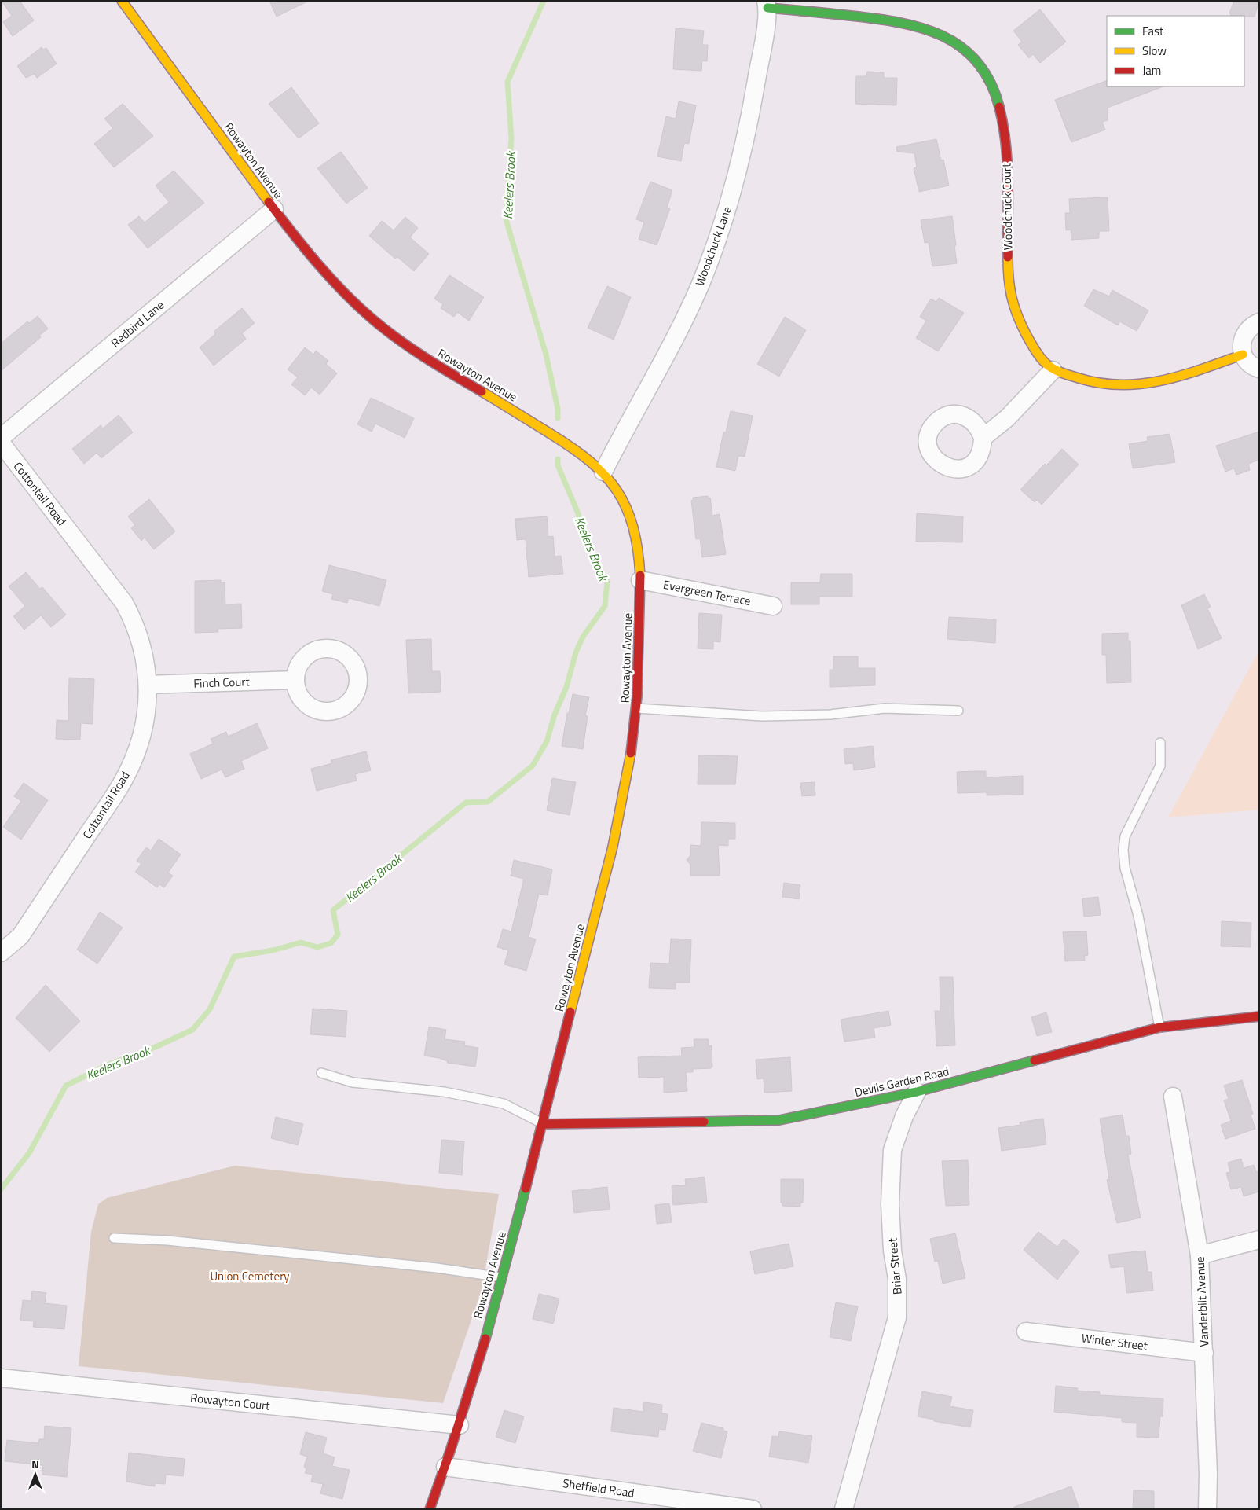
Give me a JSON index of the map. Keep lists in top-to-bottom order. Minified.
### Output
{"streets":{"street":["Rowayton Avenue","Woodchuck Court","Woodchuck Lane","Redbird Lane","Cottontail Road","Evergreen Terrace","Finch Court","Devils Garden Road","Briar Street","Vanderbilt Avenue","Winter Street","Rowayton Court","Sheffield Road"]},"crossings":[["Rowayton Avenue","Woodchuck Lane"],["Rowayton Avenue","Redbird Lane"],["Rowayton Avenue","Evergreen Terrace"],["Rowayton Avenue","Devils Garden Road"],["Rowayton Avenue","Rowayton Court"],["Rowayton Avenue","Sheffield Road"],["Woodchuck Court","Woodchuck Lane"],["Cottontail Road","Finch Court"],["Devils Garden Road","Briar Street"],["Vanderbilt Avenue","Winter Street"]],"water":["Keelers Brook"],"parks":["Union Cemetery"],"legend":["Fast","Slow","Jam"],"north":"top"}
